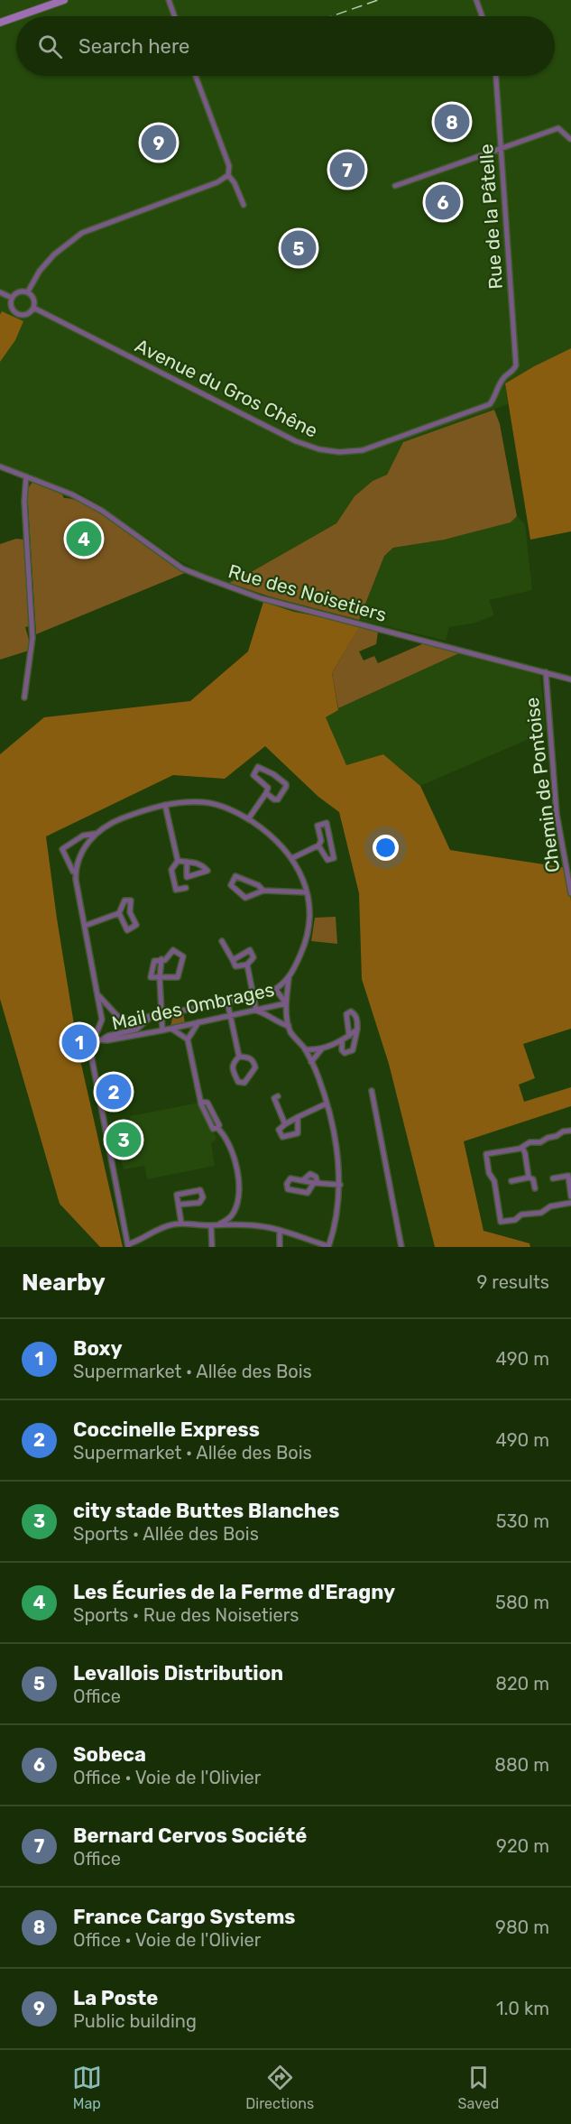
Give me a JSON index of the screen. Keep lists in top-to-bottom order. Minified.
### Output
{"streets":{"street":["Rue de la Pâtelle","Avenue du Gros Chêne","Rue des Noisetiers","Chemin de Pontoise","Mail des Ombrages"]},"crossings":[["Rue de la Pâtelle","Avenue du Gros Chêne"],["Rue des Noisetiers","Chemin de Pontoise"]],"page":{"search":"Search here","pins":["8","9","7","6","5","4","1","2","3"],"heading":["Nearby","9 results"],"list":[{"mark":"1","name":"Boxy","note":"Supermarket · Allée des Bois","value":"490 m"},{"mark":"2","name":"Coccinelle Express","note":"Supermarket · Allée des Bois","value":"490 m"},{"mark":"3","name":"city stade Buttes Blanches","note":"Sports · Allée des Bois","value":"530 m"},{"mark":"4","name":"Les Écuries de la Ferme d'Eragny","note":"Sports · Rue des Noisetiers","value":"580 m"},{"mark":"5","name":"Levallois Distribution","note":"Office","value":"820 m"},{"mark":"6","name":"Sobeca","note":"Office · Voie de l'Olivier","value":"880 m"},{"mark":"7","name":"Bernard Cervos Société","note":"Office","value":"920 m"},{"mark":"8","name":"France Cargo Systems","note":"Office · Voie de l'Olivier","value":"980 m"},{"mark":"9","name":"La Poste","note":"Public building","value":"1.0 km"}],"nav":["Map","Directions","Saved"]}}
